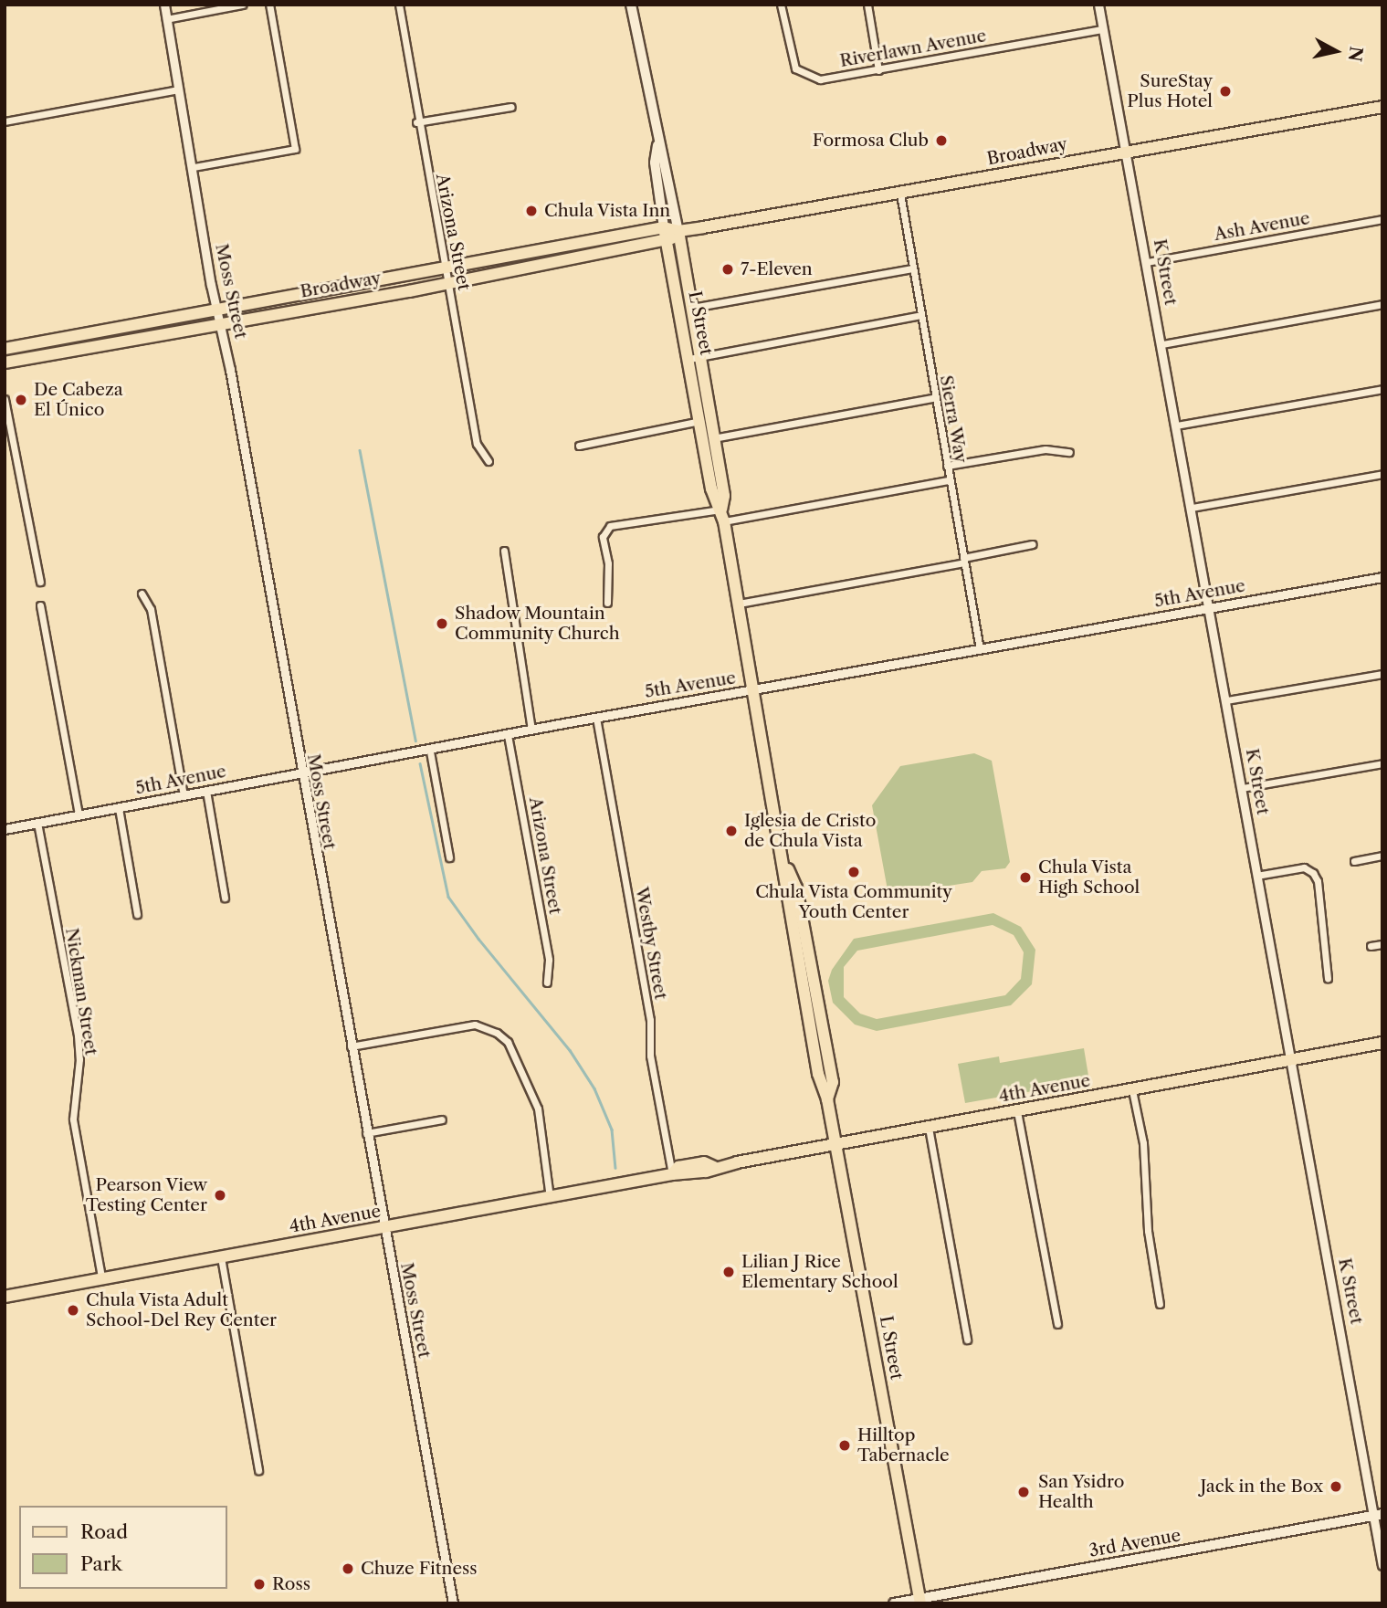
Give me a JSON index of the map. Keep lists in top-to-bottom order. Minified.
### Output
{"streets":{"main road":["Broadway","L Street","4th Avenue","3rd Avenue"],"street":["Riverlawn Avenue","Ash Avenue","Arizona Street","K Street","Moss Street","Sierra Way","5th Avenue","Westby Street","Nickman Street"]},"crossings":[["Riverlawn Avenue","K Street"],["Broadway","Arizona Street"],["Broadway","K Street"],["Broadway","Moss Street"],["Broadway","L Street"],["Broadway","Sierra Way"],["Ash Avenue","K Street"],["Arizona Street","5th Avenue"],["K Street","5th Avenue"],["K Street","4th Avenue"],["K Street","3rd Avenue"],["Moss Street","5th Avenue"],["Moss Street","4th Avenue"],["L Street","5th Avenue"],["L Street","4th Avenue"],["L Street","3rd Avenue"],["Sierra Way","5th Avenue"],["5th Avenue","Westby Street"],["5th Avenue","Nickman Street"],["Westby Street","4th Avenue"],["Nickman Street","4th Avenue"]],"places":["SureStay Plus Hotel","Formosa Club","Chula Vista Inn","7-Eleven","De Cabeza El Único","Shadow Mountain Community Church","Iglesia de Cristo de Chula Vista","Chula Vista Community Youth Center","Chula Vista High School","Pearson View Testing Center","Lilian J Rice Elementary School","Chula Vista Adult School-Del Rey Center","Hilltop Tabernacle","Jack in the Box","San Ysidro Health","Chuze Fitness","Ross"],"legend":["Road","Park"],"north":"right"}
